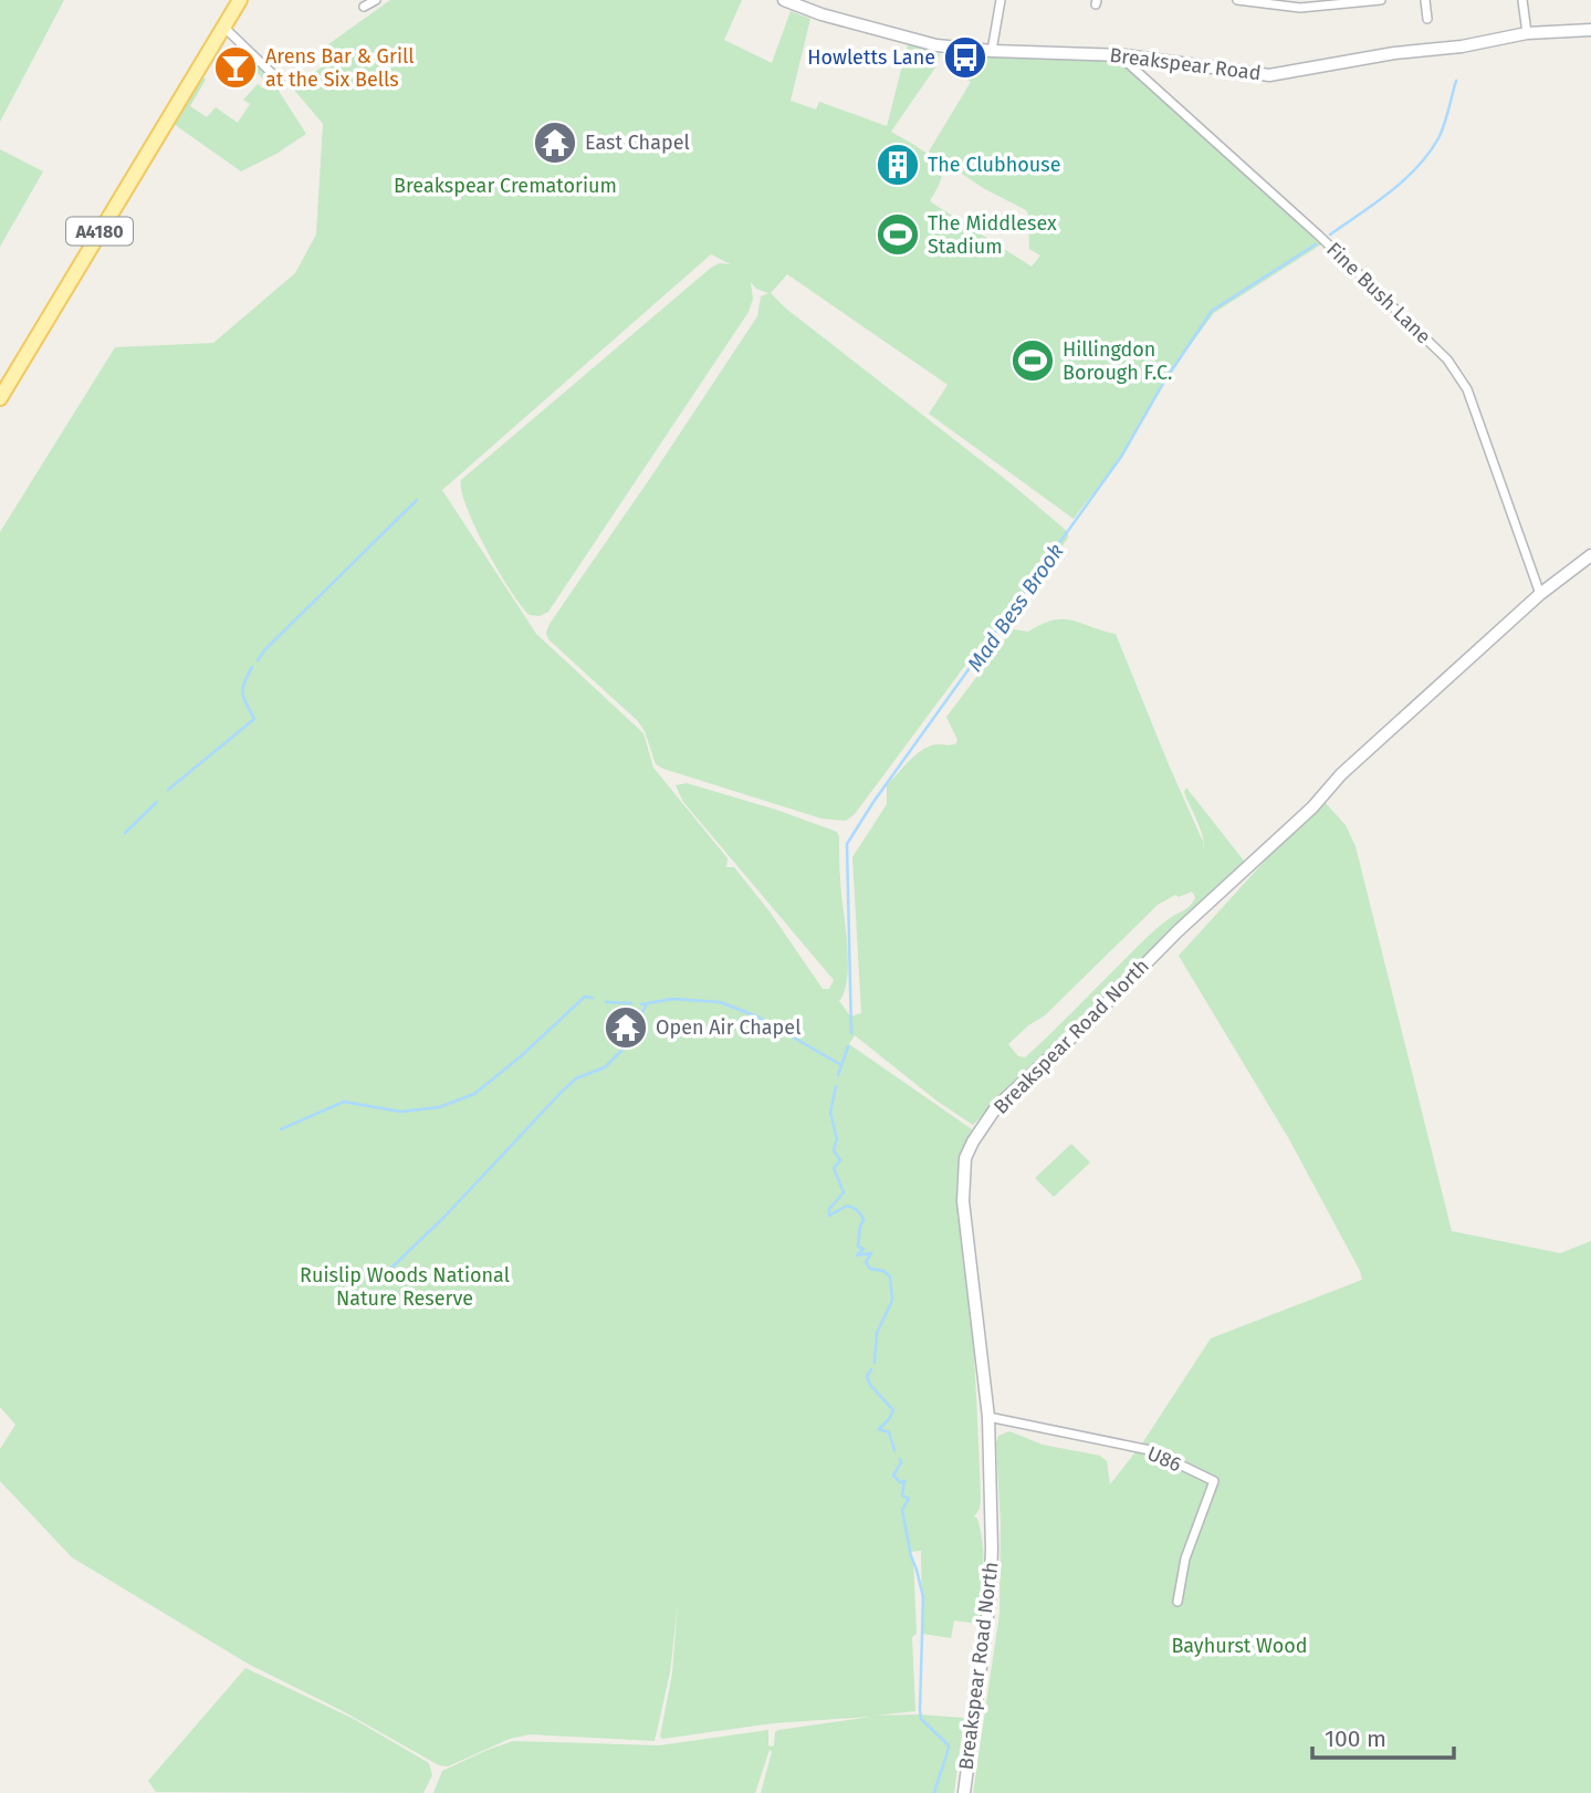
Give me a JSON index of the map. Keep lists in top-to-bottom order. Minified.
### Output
{"streets":{"main road":["A4180"],"street":["Breakspear Road","Fine Bush Lane","Breakspear Road North","U86"]},"crossings":[["Breakspear Road","Fine Bush Lane"],["Fine Bush Lane","Breakspear Road North"],["Breakspear Road North","U86"]],"water":["Mad Bess Brook"],"parks":["Breakspear Crematorium","Ruislip Woods National Nature Reserve","Bayhurst Wood"],"places":{"bus stop":["Howletts Lane"],"bar":["Arens Bar & Grill at the Six Bells"],"temple":["East Chapel","Open Air Chapel"],"building":["The Clubhouse"],"sports":["The Middlesex Stadium","Hillingdon Borough F.C."]},"scale_bar":"100 m"}
